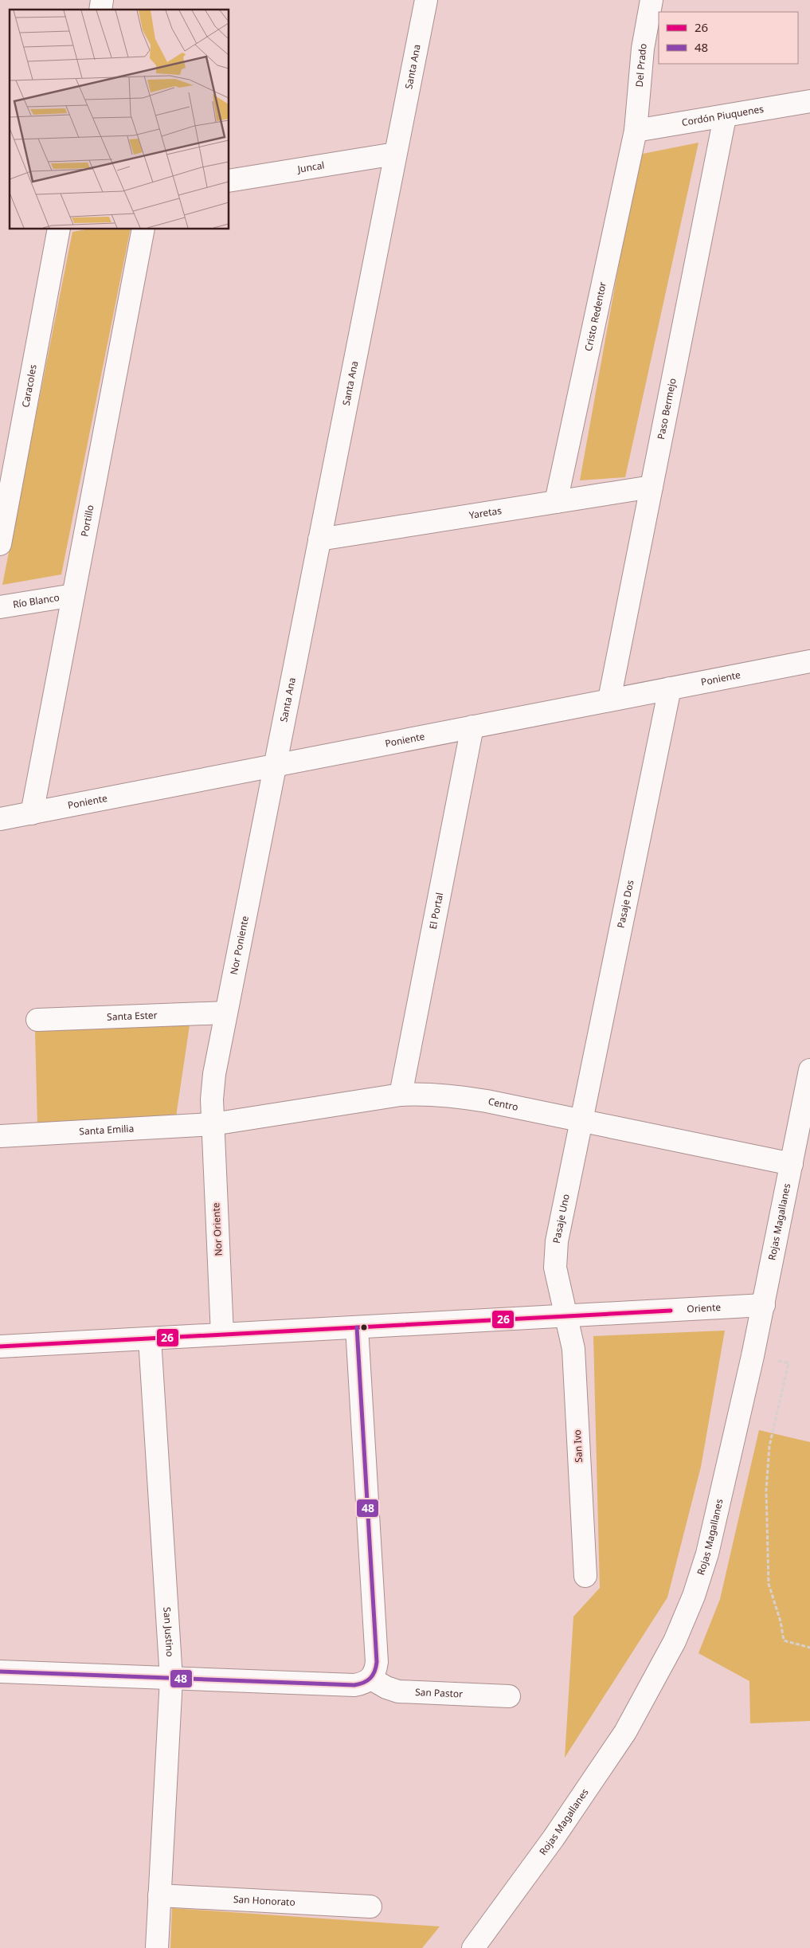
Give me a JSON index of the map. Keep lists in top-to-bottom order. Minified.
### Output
{"streets":{"street":["Del Prado","Santa Ana","Cordón Piuquenes","Juncal","Cristo Redentor","Caracoles","Paso Bermejo","Yaretas","Portillo","Río Blanco","Poniente","Pasaje Dos","El Portal","Nor Poniente","Santa Ester","Centro","Santa Emilia","Pasaje Uno","Rojas Magallanes","Nor Oriente","Oriente","San Ivo","San Justino","San Pastor","San Honorato"]},"crossings":[["Del Prado","Cordón Piuquenes"],["Del Prado","Cristo Redentor"],["Santa Ana","Juncal"],["Santa Ana","Yaretas"],["Santa Ana","Poniente"],["Santa Ana","Nor Poniente"],["Cordón Piuquenes","Cristo Redentor"],["Cordón Piuquenes","Paso Bermejo"],["Cristo Redentor","Yaretas"],["Paso Bermejo","Yaretas"],["Paso Bermejo","Poniente"],["Portillo","Río Blanco"],["Portillo","Poniente"],["Poniente","Pasaje Dos"],["Poniente","El Portal"],["Poniente","Nor Poniente"],["Pasaje Dos","Centro"],["Pasaje Dos","Pasaje Uno"],["El Portal","Centro"],["Nor Poniente","Santa Ester"],["Nor Poniente","Centro"],["Nor Poniente","Santa Emilia"],["Nor Poniente","Nor Oriente"],["Centro","Santa Emilia"],["Centro","Pasaje Uno"],["Centro","Rojas Magallanes"],["Centro","Nor Oriente"],["Santa Emilia","Nor Oriente"],["Pasaje Uno","Oriente"],["Pasaje Uno","San Ivo"],["Rojas Magallanes","Oriente"],["Nor Oriente","Oriente"],["Oriente","San Ivo"],["Oriente","San Justino"],["San Justino","San Honorato"]],"lines":["transit line 26","transit line 48"],"legend":["26","48"]}
